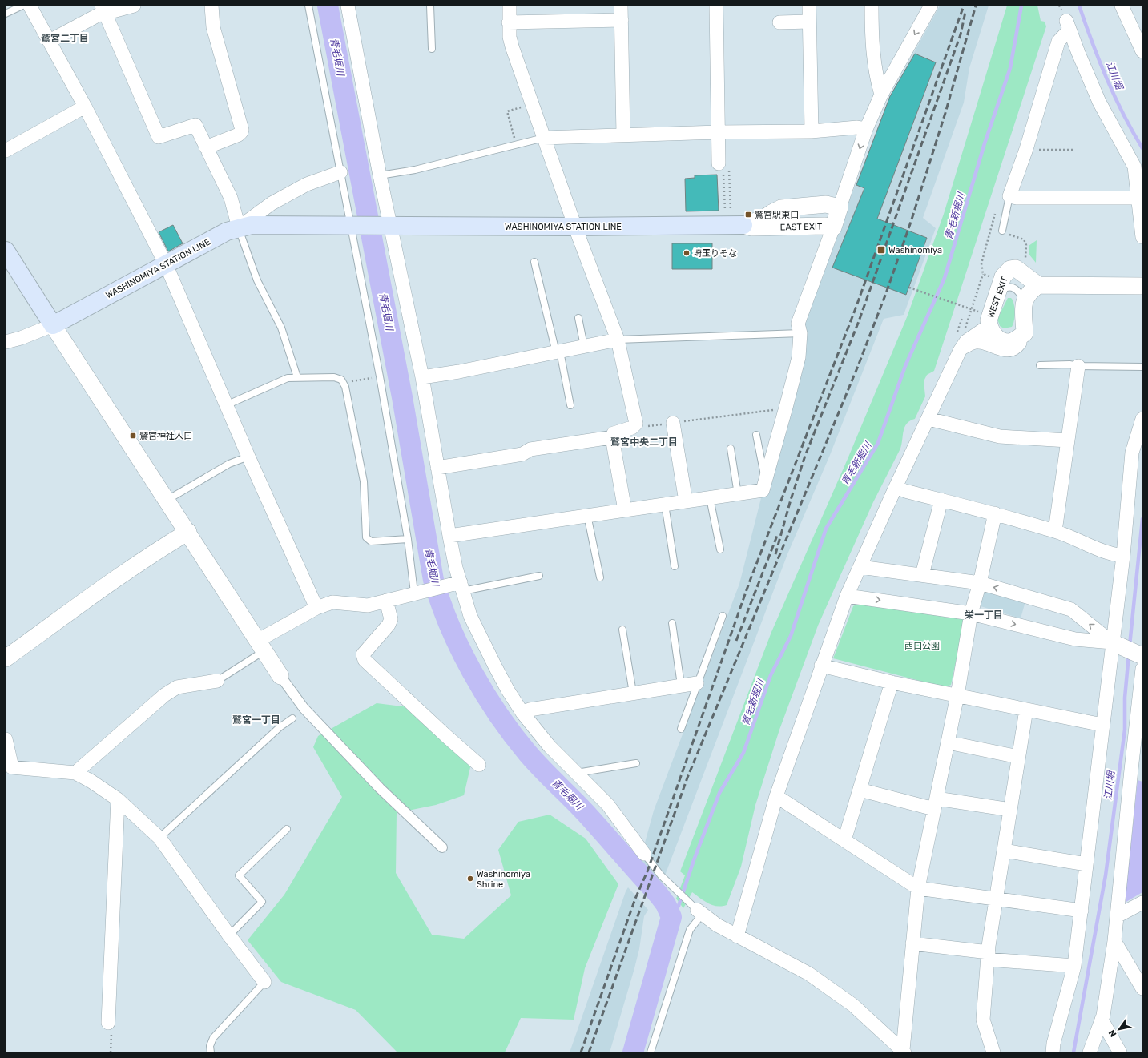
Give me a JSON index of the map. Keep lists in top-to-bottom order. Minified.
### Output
{"streets":{"main road":["WASHINOMIYA STATION LINE"],"street":["EAST EXIT","WEST EXIT"]},"crossings":[["WASHINOMIYA STATION LINE","EAST EXIT"]],"districts":["鷲宮二丁目","鷲宮中央二丁目","栄一丁目","鷲宮一丁目"],"water":["青毛堀川","江川堀","青毛新堀川"],"parks":["西口公園"],"places":{"transit":["鷲宮駅東口","Washinomiya","鷲宮神社入口"],"other":["埼玉りそな","Washinomiya Shrine"]},"north":"bottom left"}
